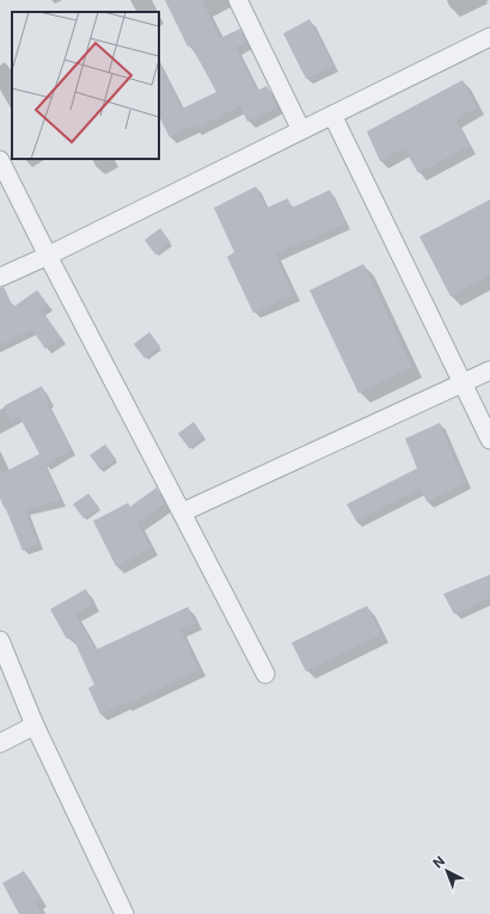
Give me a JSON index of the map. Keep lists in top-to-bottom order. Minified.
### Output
{"north":"top left"}
